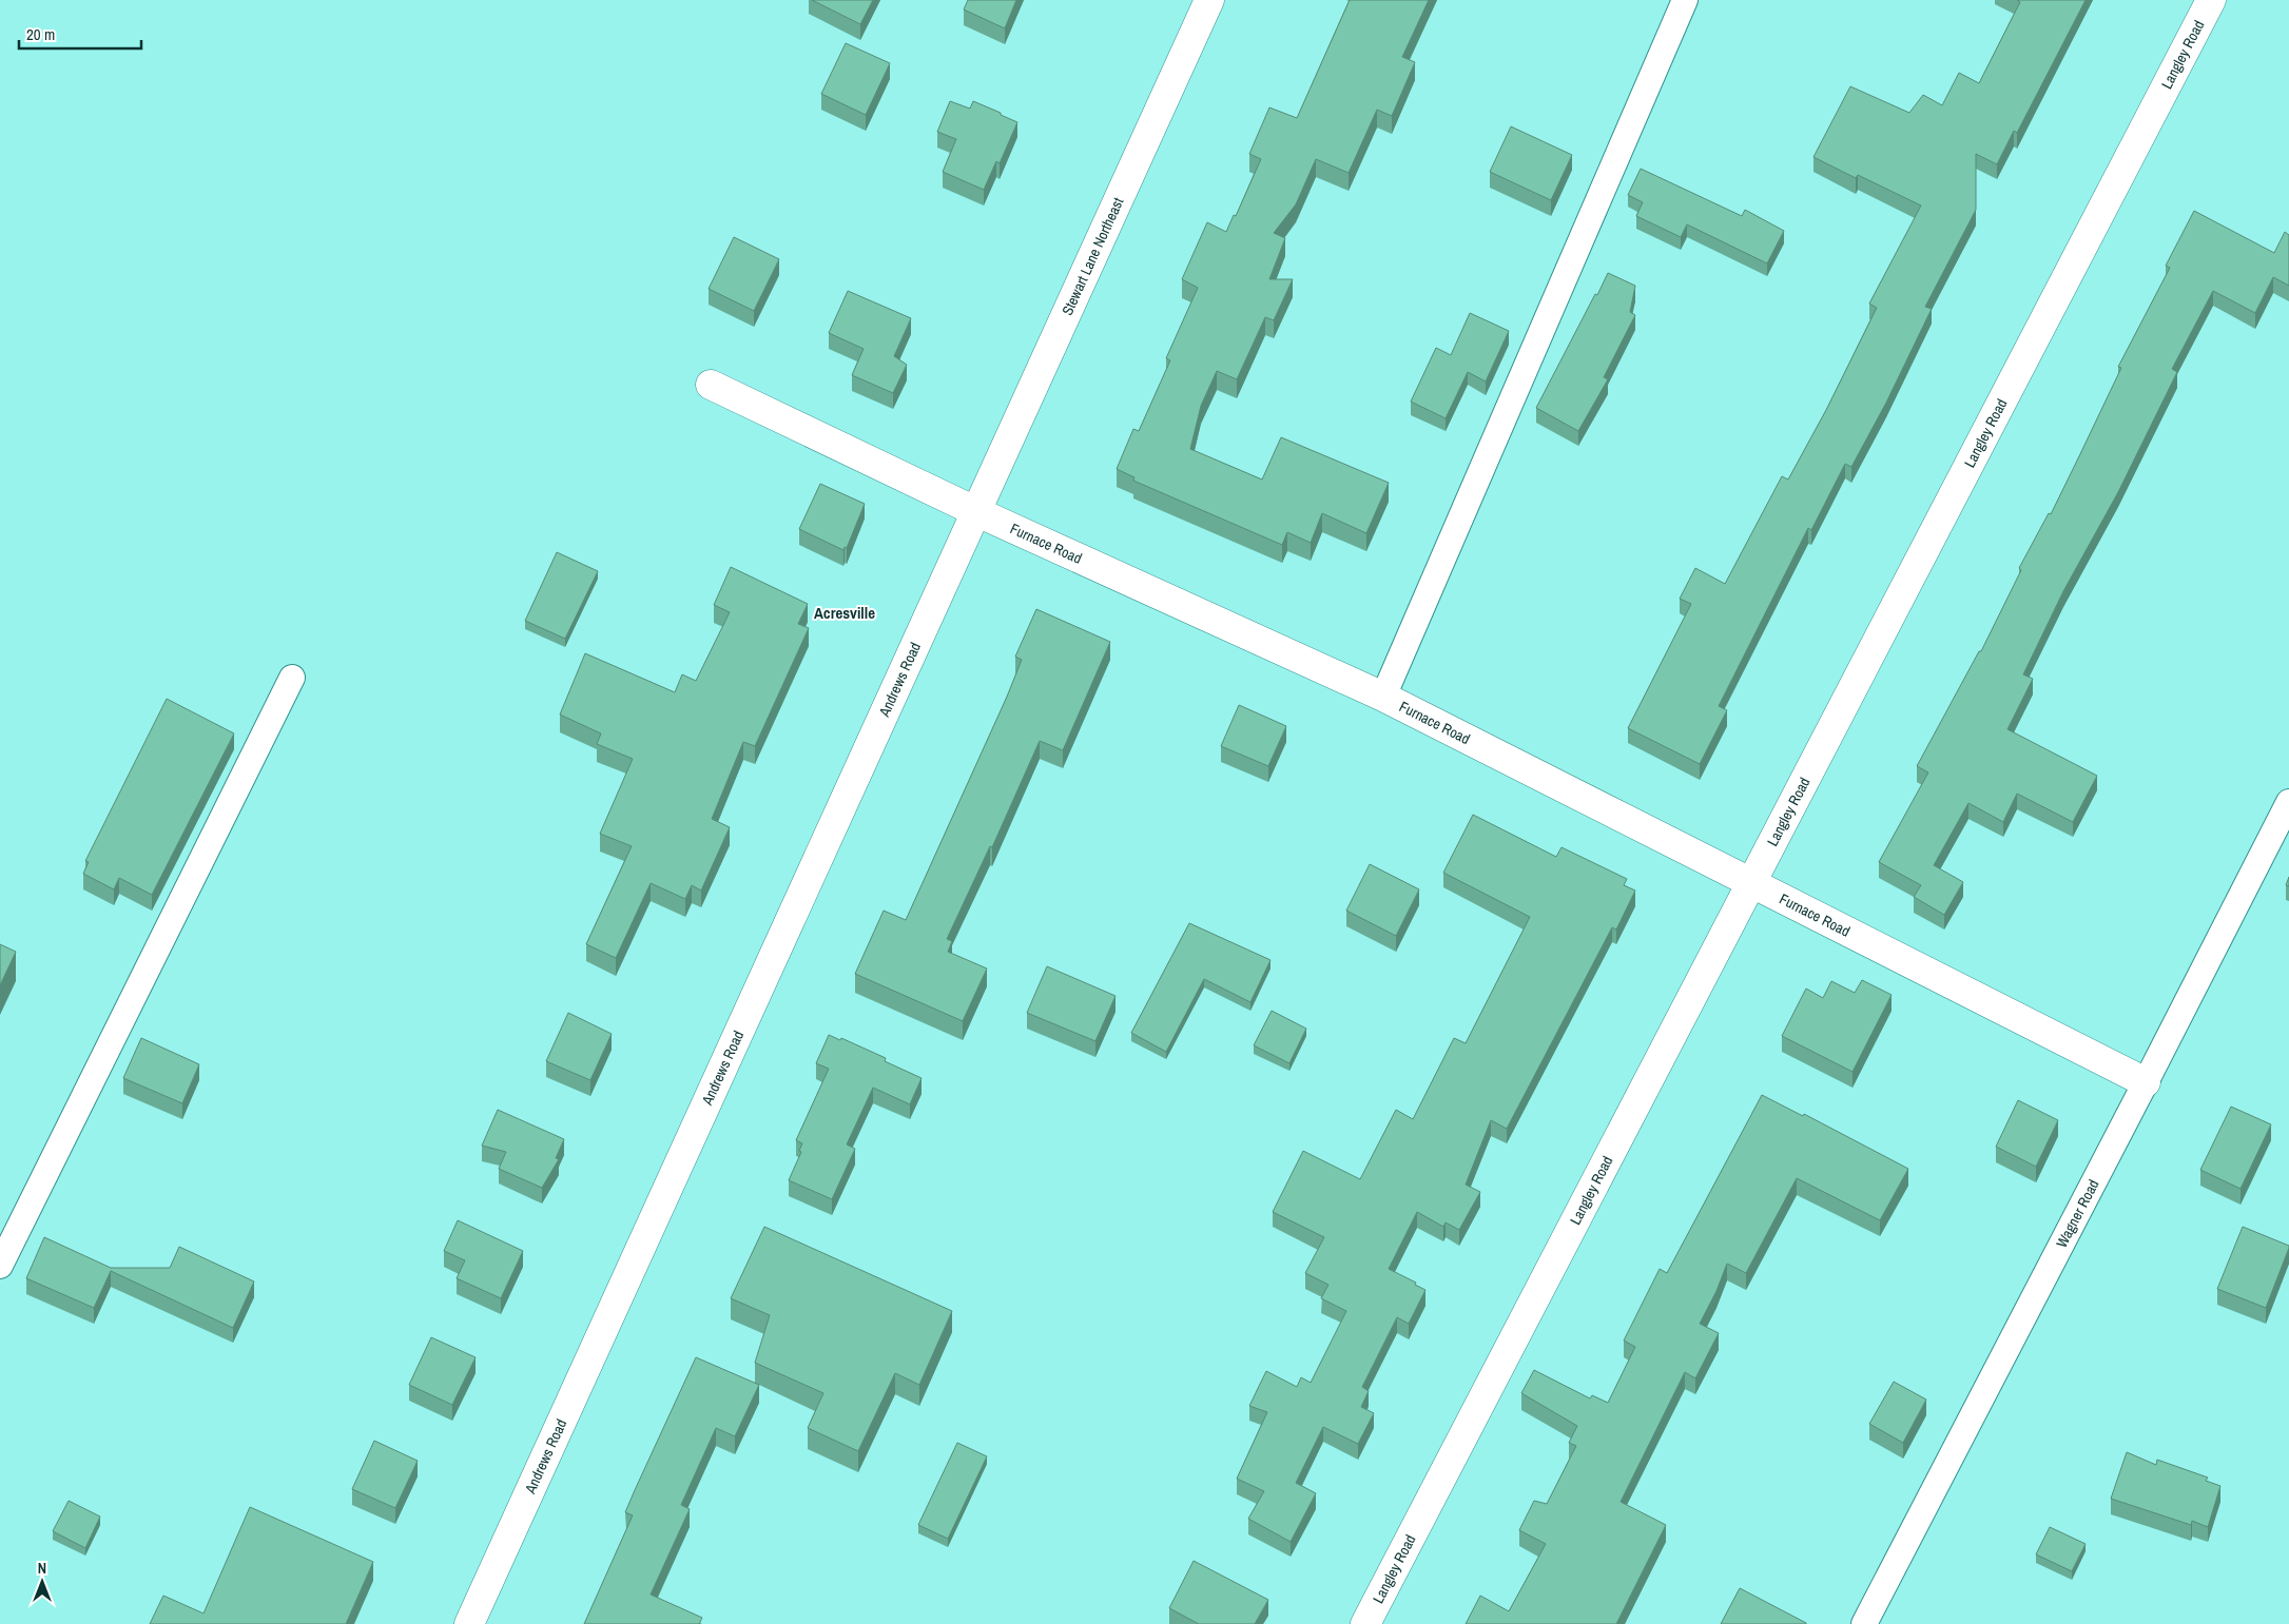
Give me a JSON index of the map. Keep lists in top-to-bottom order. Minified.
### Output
{"streets":{"street":["Langley Road","Stewart Lane Northeast","Furnace Road","Andrews Road"],"lane":["Wagner Road"]},"crossings":[["Langley Road","Furnace Road"],["Stewart Lane Northeast","Furnace Road"],["Stewart Lane Northeast","Andrews Road"],["Furnace Road","Andrews Road"],["Furnace Road","Wagner Road"]],"districts":["Acresville"],"scale_bar":"20 m","north":"top"}
